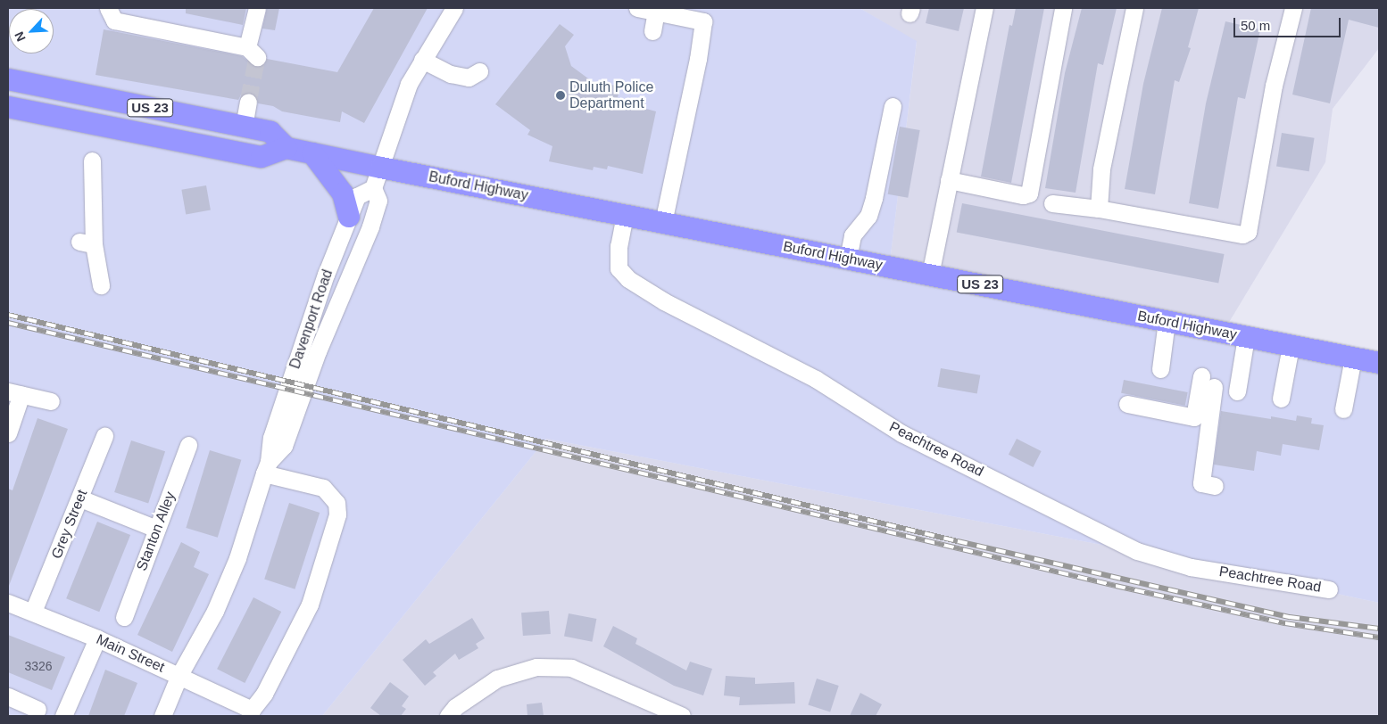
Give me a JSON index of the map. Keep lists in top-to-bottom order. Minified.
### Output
{"streets":{"main road":["US 23","Buford Highway"],"street":["Davenport Road","Peachtree Road","Grey Street","Stanton Alley","Main Street"]},"crossings":[["US 23","Buford Highway"],["Buford Highway","Davenport Road"],["Buford Highway","Peachtree Road"],["Davenport Road","Main Street"],["Grey Street","Main Street"]],"places":["Duluth Police Department"],"house_numbers":["3326"],"scale_bar":"50 m","north":"bottom left"}
